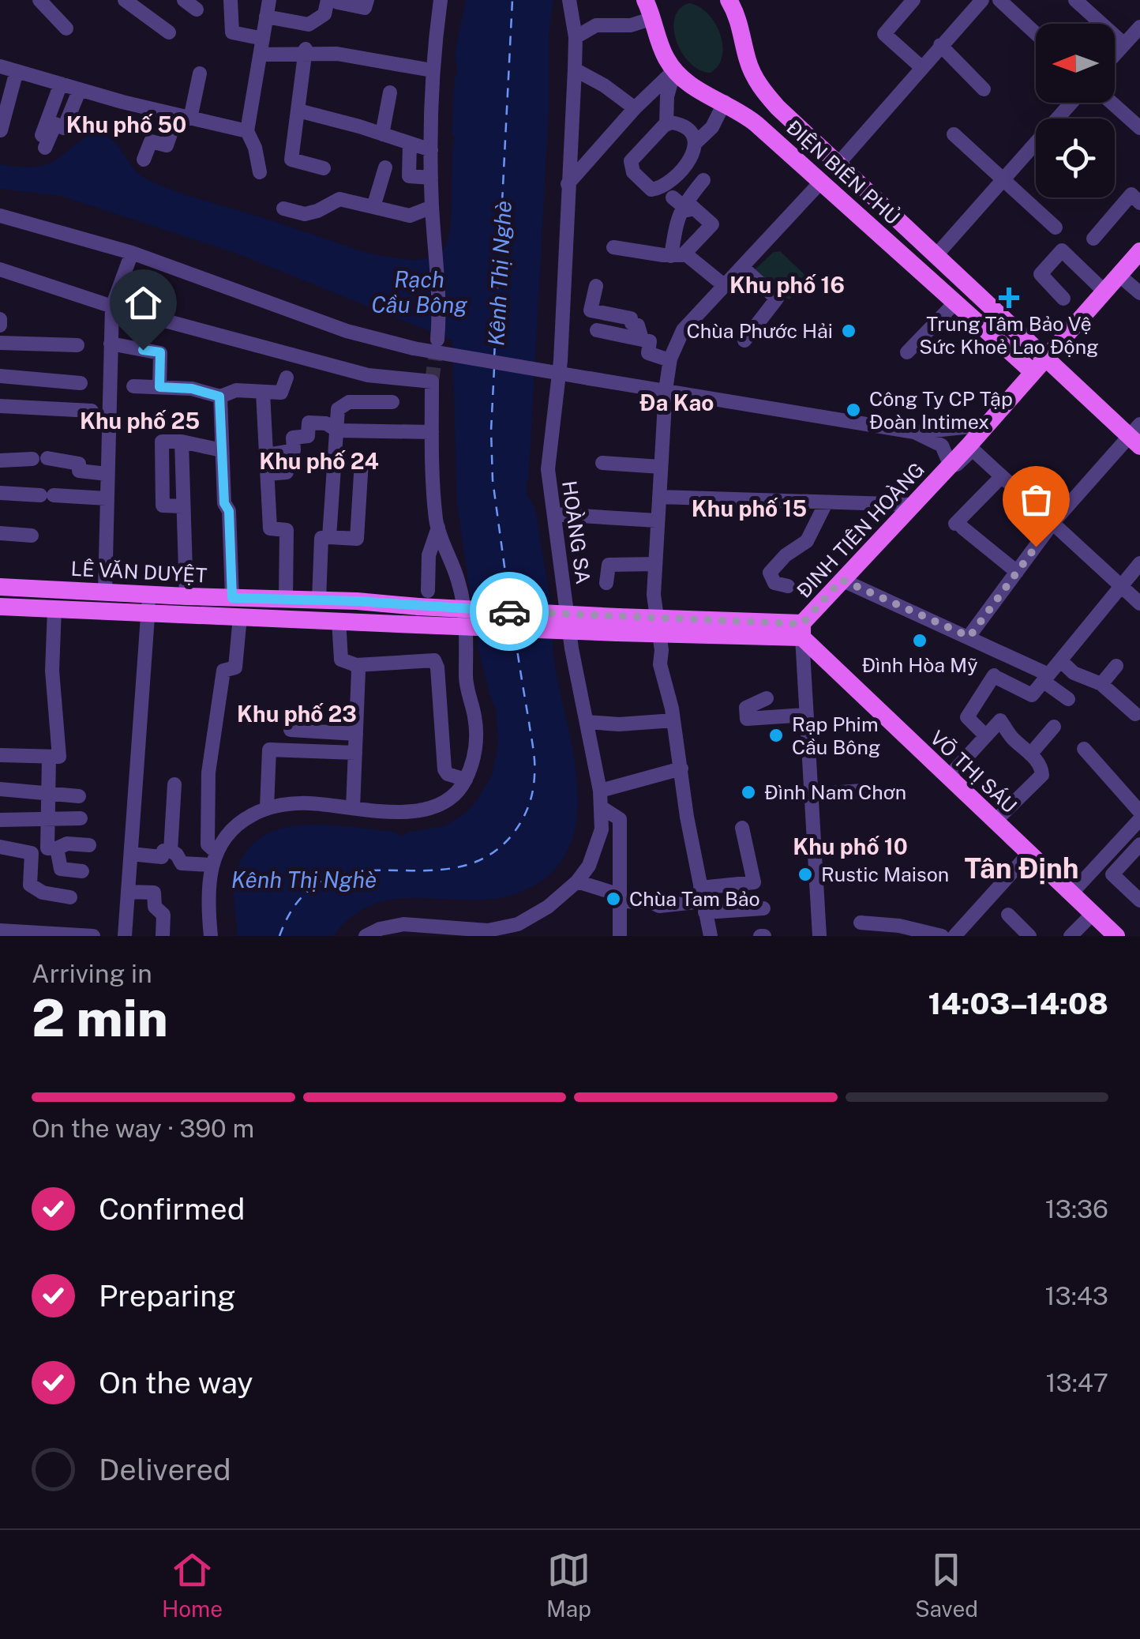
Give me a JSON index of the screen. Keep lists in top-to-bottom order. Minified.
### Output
{"streets":{"main road":["ÐIỆN BIÊN PHỦ","ĐINH TIÊN HOÀNG","LÊ VĂN DUYỆT","VÕ THỊ SÁU"],"street":["HOÀNG SA"]},"crossings":[["ÐIỆN BIÊN PHỦ","ĐINH TIÊN HOÀNG"],["ĐINH TIÊN HOÀNG","VÕ THỊ SÁU"]],"districts":["Khu phố 50","Khu phố 16","Đa Kao","Khu phố 25","Khu phố 24","Khu phố 15","Khu phố 23","Khu phố 10","Tân Định"],"water":["Kênh Thị Nghè","Rạch Cầu Bông"],"places":{"health":["Trung Tâm Bảo Vệ Sức Khoẻ Lao Động"],"other":["Chùa Phước Hải","Công Ty CP Tập Đoàn Intimex","Đình Hòa Mỹ","Rạp Phim Cầu Bông","Đình Nam Chơn","Rustic Maison","Chùa Tam Bảo"]},"north":"left","page":{"heading":["2 min","Arriving in","14:03–14:08"],"bar":"On the way · 390 m","list":[["Confirmed","13:36"],["Preparing","13:43"],["On the way","13:47"],"Delivered"],"tabs":["Home","Map","Saved"]}}
